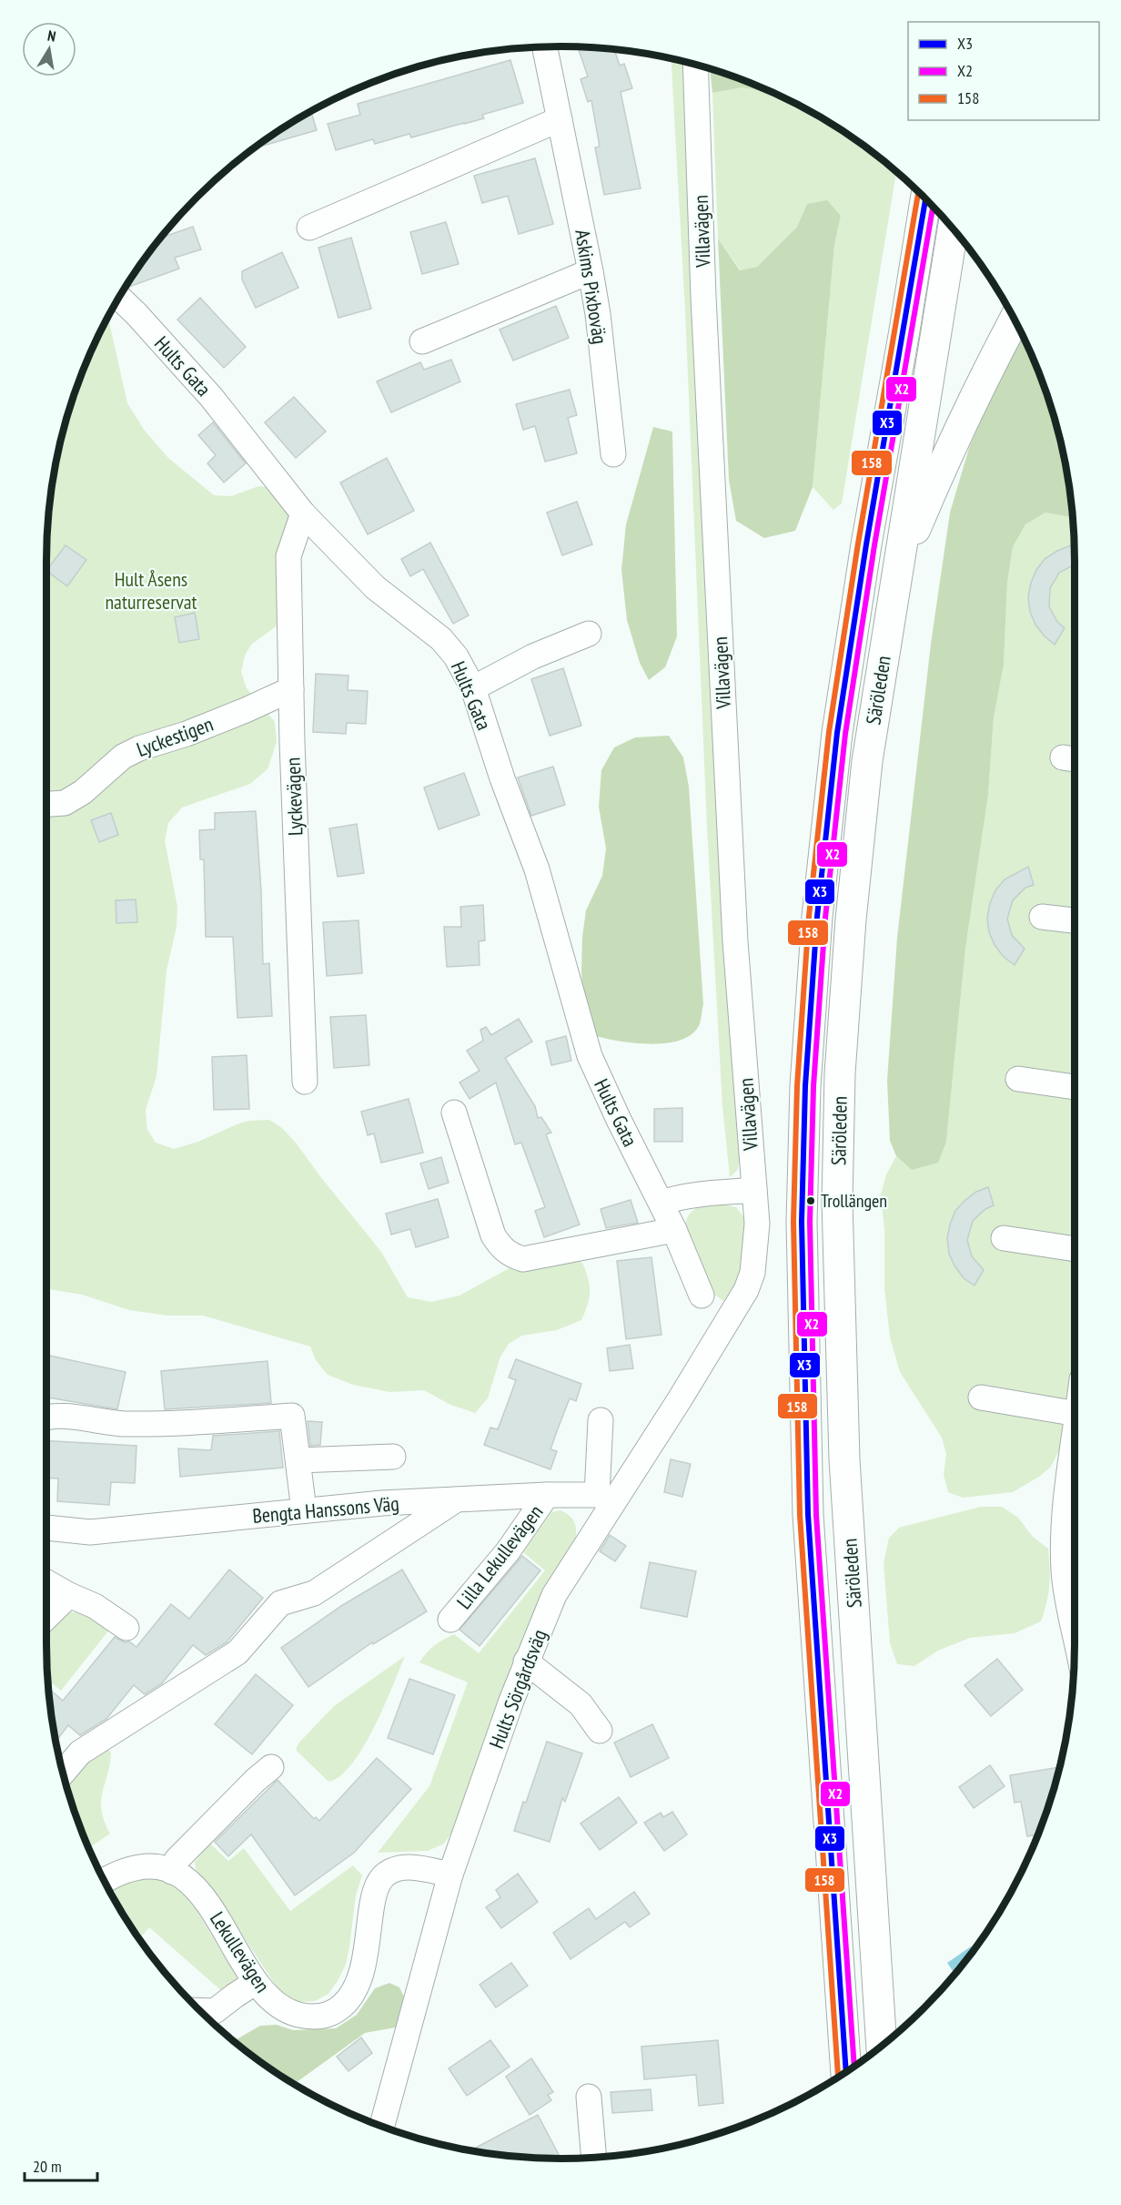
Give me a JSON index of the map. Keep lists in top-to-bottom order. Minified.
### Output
{"streets":{"main road":["Säröleden"],"street":["Villavägen","Askims Pixboväg","Hults Gata","Lyckestigen","Lyckevägen","Bengta Hanssons Väg","Lilla Lekullevägen","Hults Sörgårdsväg","Lekullevägen"]},"crossings":[["Villavägen","Hults Sörgårdsväg"],["Hults Gata","Lyckevägen"],["Lyckestigen","Lyckevägen"],["Bengta Hanssons Väg","Lilla Lekullevägen"],["Bengta Hanssons Väg","Hults Sörgårdsväg"],["Hults Sörgårdsväg","Lekullevägen"]],"parks":["Hult Åsens naturreservat"],"places":["Trollängen"],"lines":["transit line 158","transit line X3","transit line X2"],"legend":["X3","X2","158"],"scale_bar":"20 m","north":"top"}
